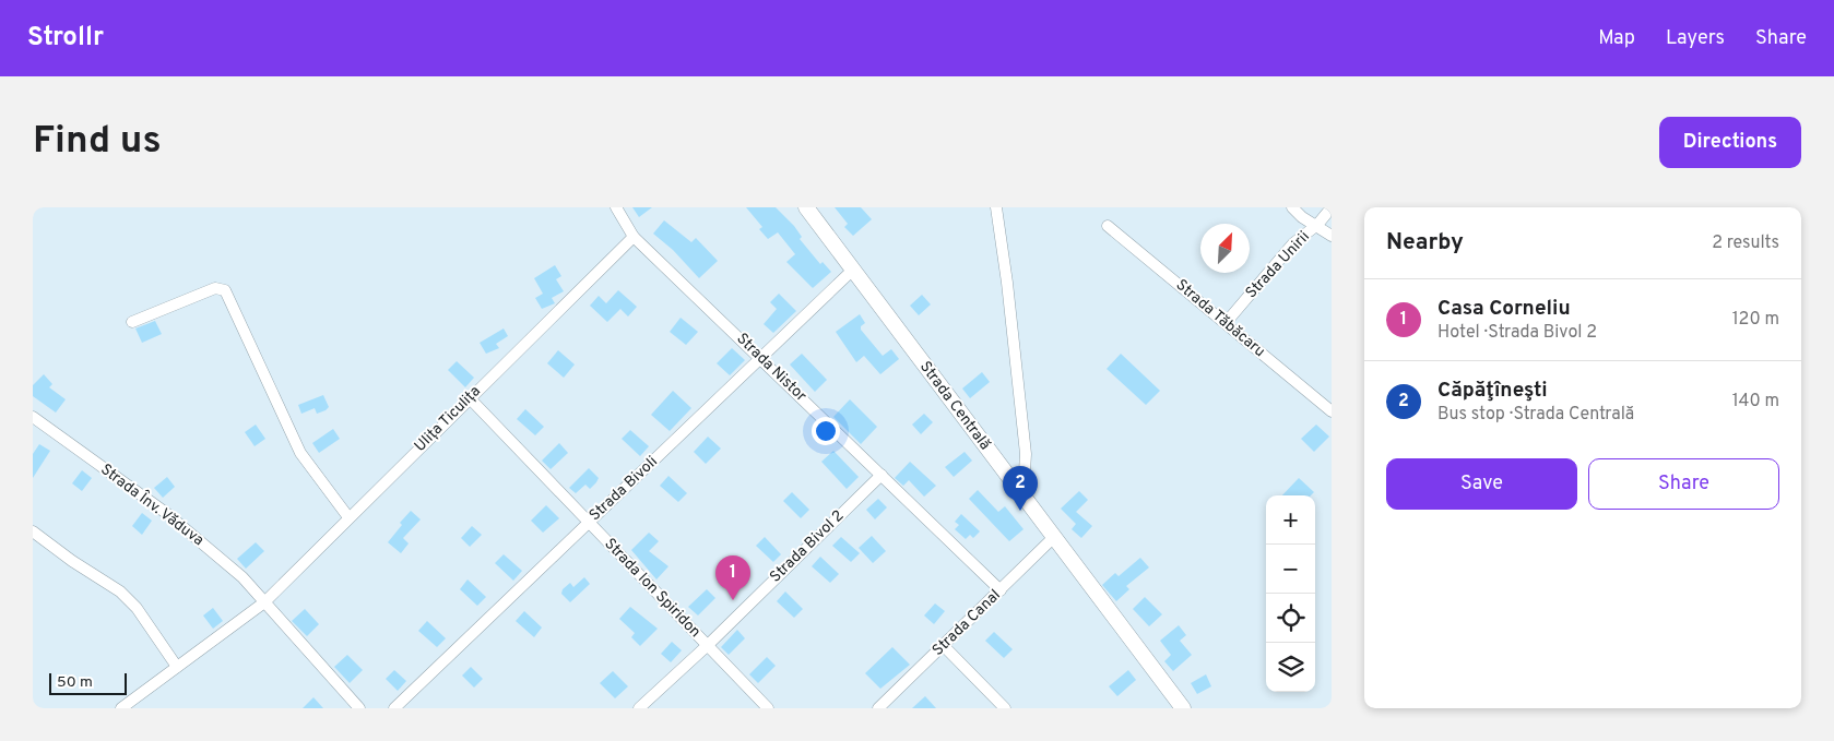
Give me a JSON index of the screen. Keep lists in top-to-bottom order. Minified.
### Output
{"streets":{"main road":["Strada Centrală"],"street":["Strada Unirii","Strada Tăbăcaru","Strada Nistor","Ulița Ticulița","Strada Bivoli","Strada Înv. Văduva","Strada Bivol 2","Strada Ion Spiridon","Strada Canal"]},"crossings":[["Strada Unirii","Strada Tăbăcaru"],["Strada Nistor","Ulița Ticulița"],["Strada Nistor","Strada Bivoli"],["Strada Nistor","Strada Bivol 2"],["Strada Nistor","Strada Canal"],["Strada Centrală","Strada Bivoli"],["Strada Centrală","Strada Canal"],["Ulița Ticulița","Strada Înv. Văduva"],["Ulița Ticulița","Strada Ion Spiridon"],["Strada Bivoli","Strada Ion Spiridon"],["Strada Bivol 2","Strada Ion Spiridon"]],"scale_bar":"50 m","north":"top right","page":{"header":"Strollr","nav":["Map","Layers","Share"],"buttons":["Directions",["Save","Share"]],"title":"Find us","heading":["Nearby","2 results"],"list":[{"mark":"1","name":"Casa Corneliu","note":"Hotel · Strada Bivol 2","value":"120 m"},{"mark":"2","name":"Căpăţîneşti","note":"Bus stop · Strada Centrală","value":"140 m"}],"pins":["2","1"],"map_buttons":["+","−"],"scale":"50 m"}}
